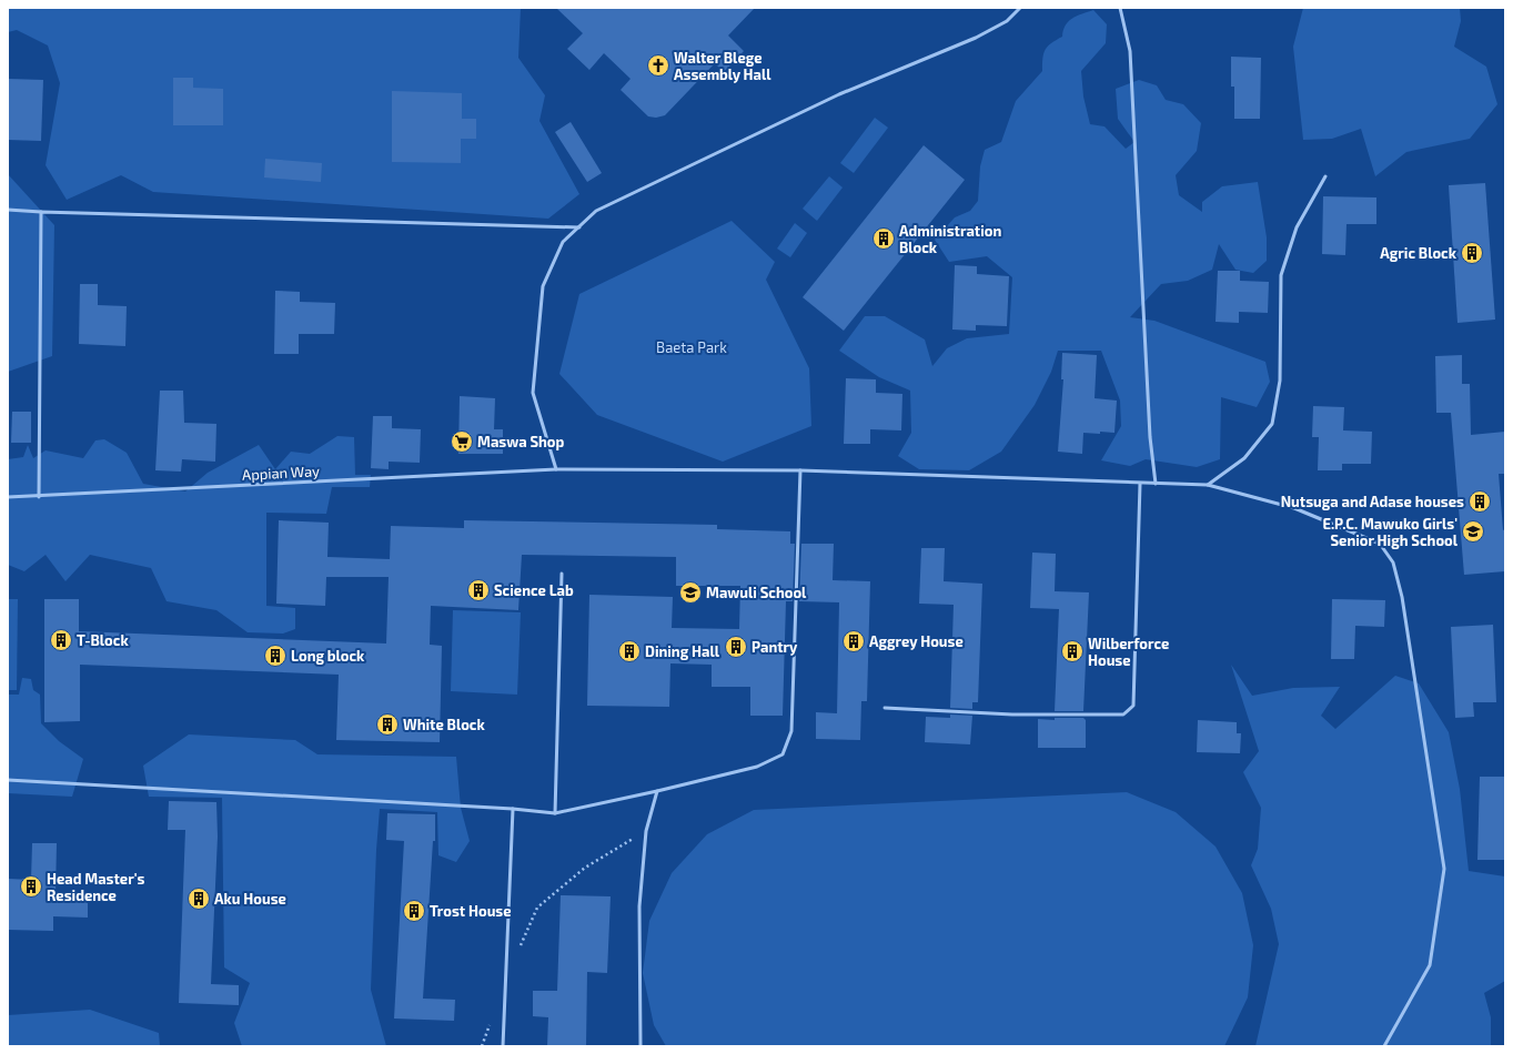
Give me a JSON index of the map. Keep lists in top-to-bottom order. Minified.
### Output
{"streets":{"lane":["Appian Way"]},"parks":["Baeta Park"],"places":{"church":["Walter Blege Assembly Hall"],"building":["Administration Block","Agric Block","Nutsuga and Adase houses","Science Lab","T-Block","Aggrey House","Pantry","Dining Hall","Wilberforce House","Long block","White Block","Head Master's Residence","Aku House","Trost House"],"supermarket":["Maswa Shop"],"school or university":["E.P.C. Mawuko Girls' Senior High School","Mawuli School"]}}
